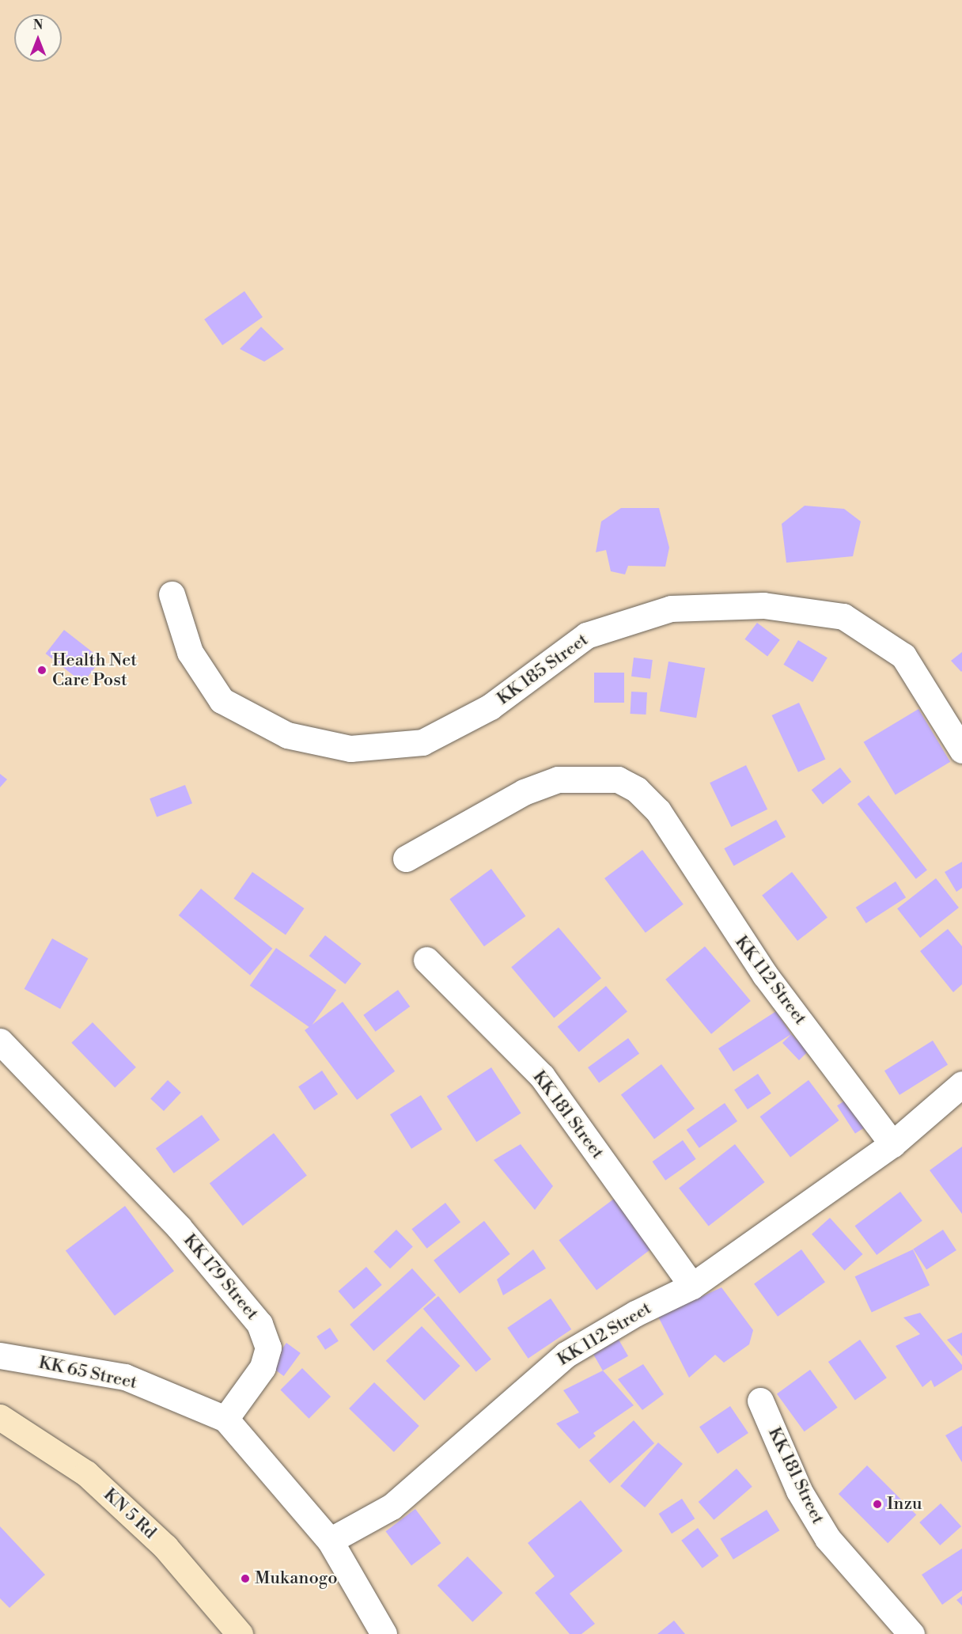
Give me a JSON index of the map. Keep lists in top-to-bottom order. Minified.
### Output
{"streets":{"main road":["KN 5 Rd"],"street":["KK 185 Street","KK 112 Street","KK 181 Street","KK 179 Street","KK 65 Street"]},"crossings":[["KK 112 Street","KK 181 Street"],["KK 179 Street","KK 65 Street"]],"places":["Health Net Care Post","Inzu","Mukanogo"],"north":"top"}
